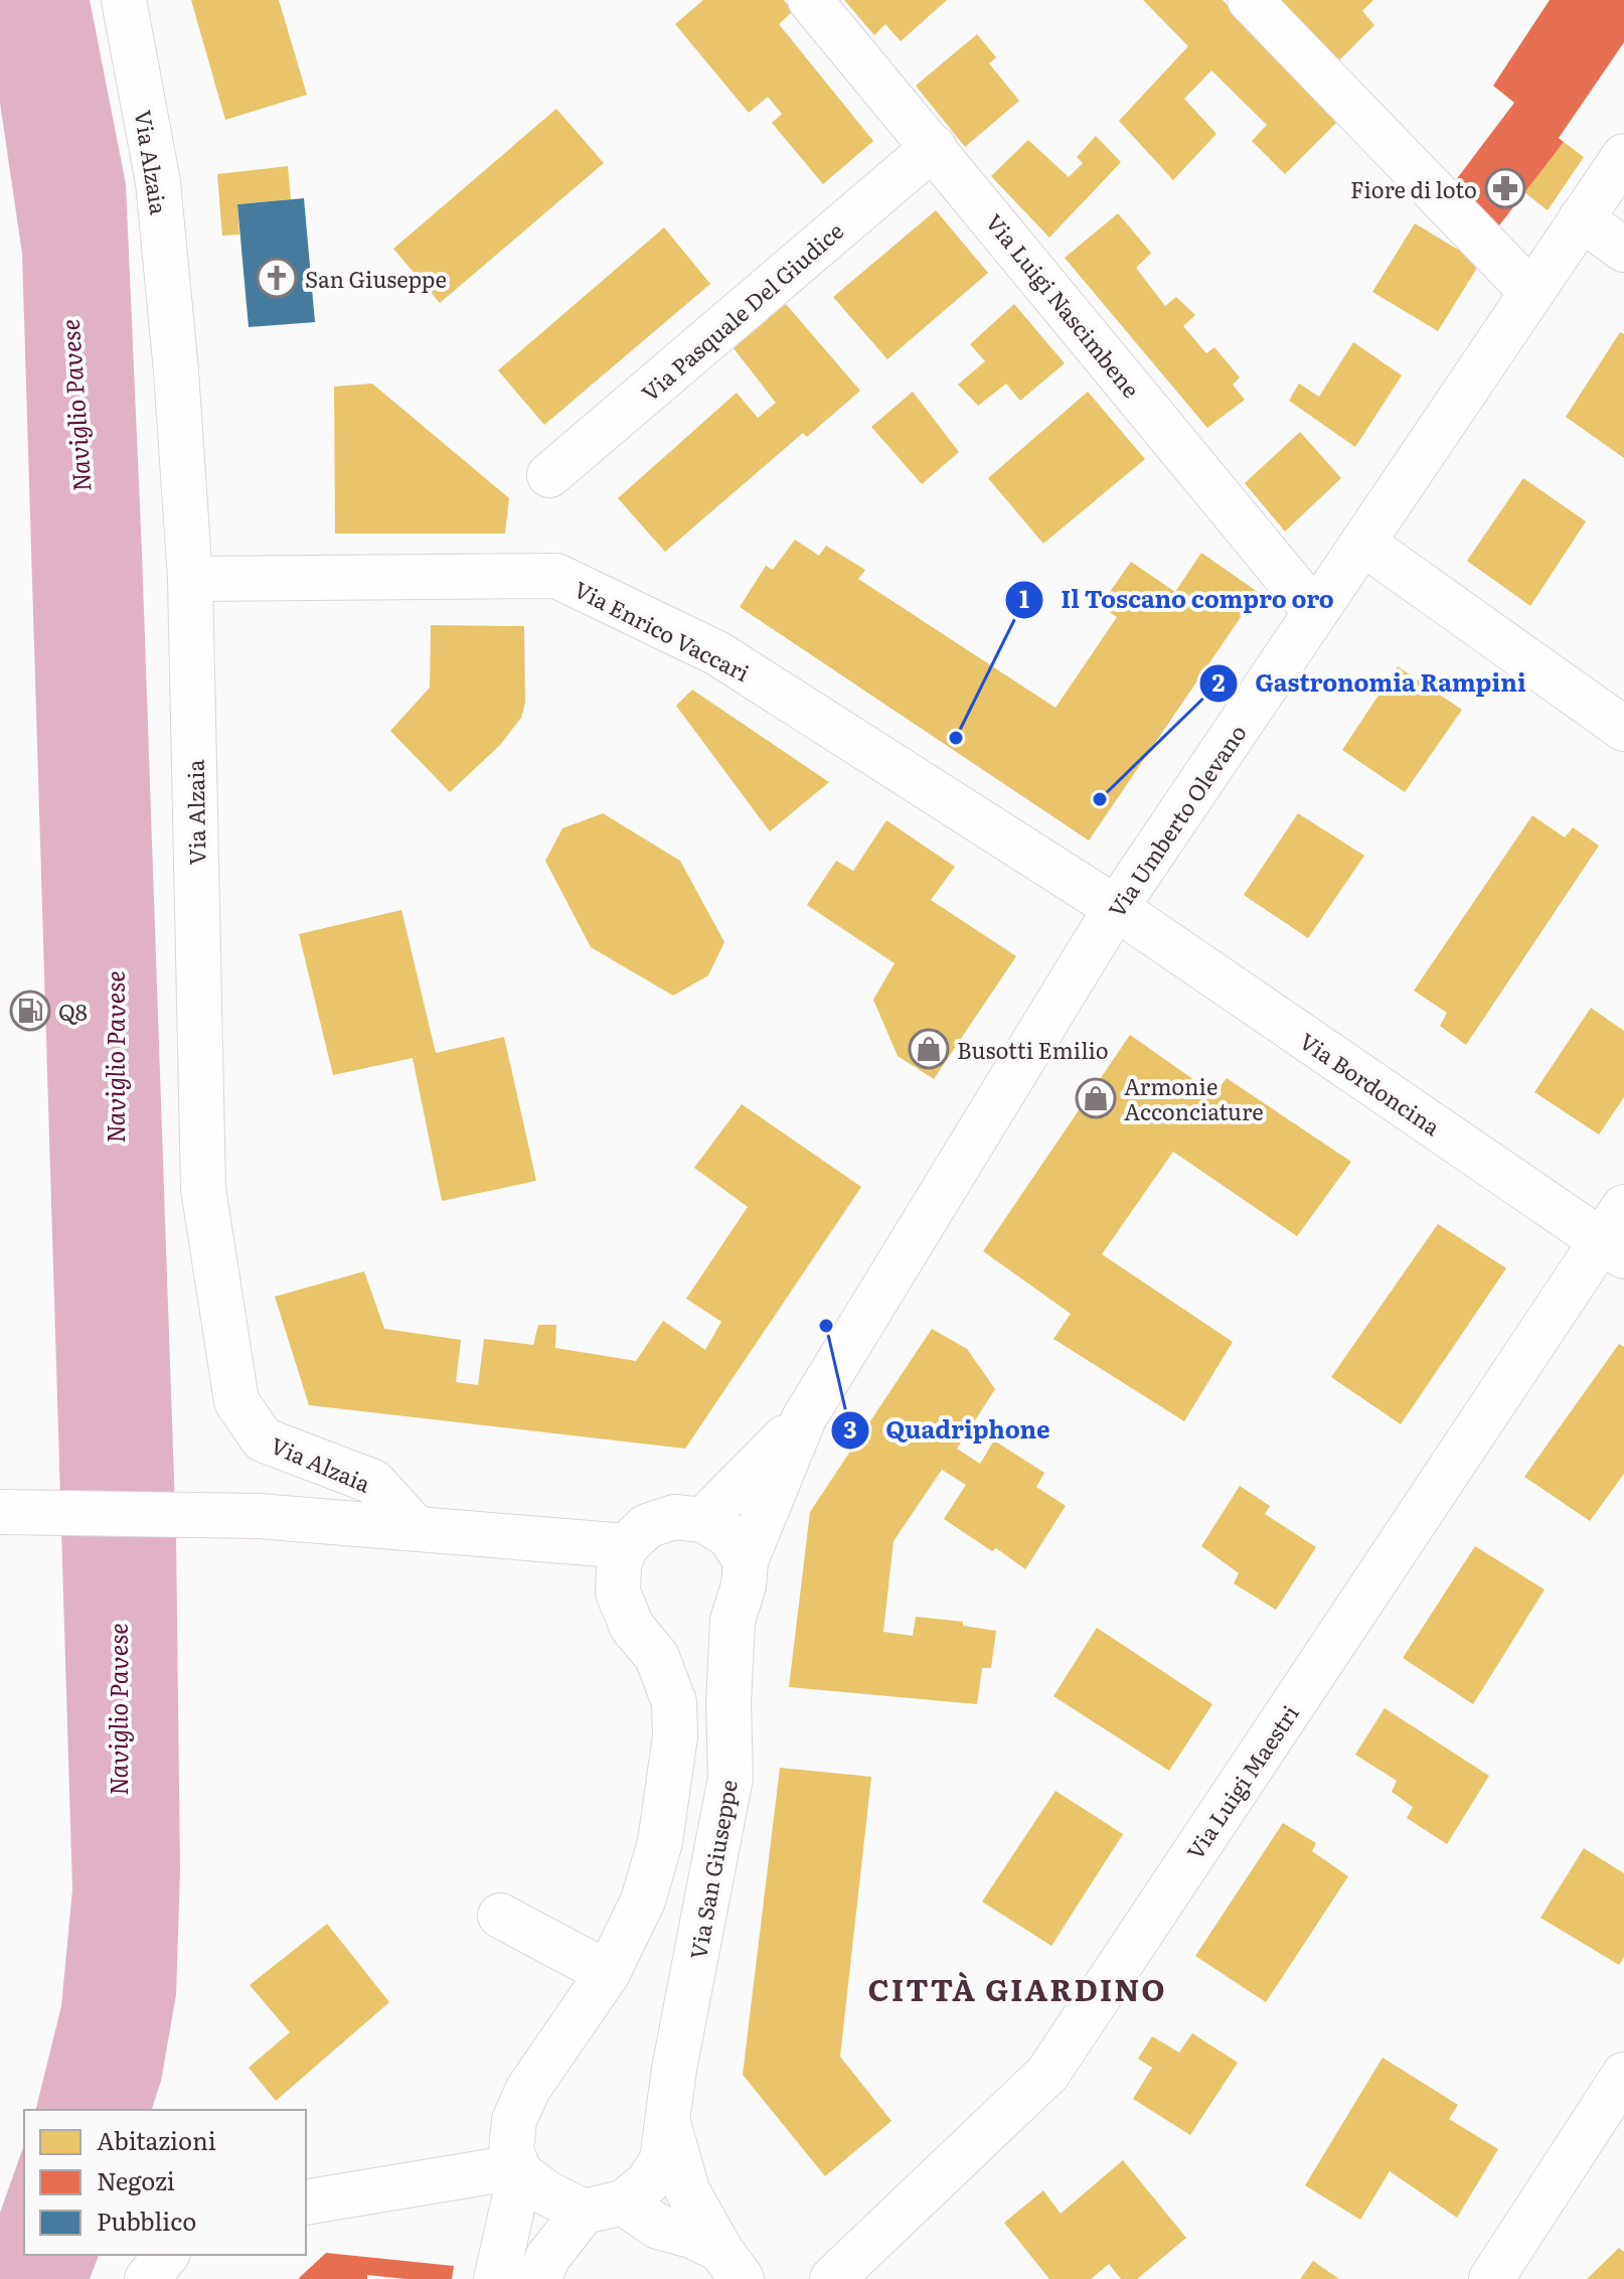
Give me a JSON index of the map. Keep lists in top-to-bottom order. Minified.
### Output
{"streets":{"street":["Via Alzaia","Via Luigi Nascimbene","Via Pasquale Del Giudice","Via Enrico Vaccari","Via Umberto Olevano","Via Bordoncina","Via Luigi Maestri","Via San Giuseppe"]},"crossings":[["Via Alzaia","Via Enrico Vaccari"],["Via Luigi Nascimbene","Via Pasquale Del Giudice"],["Via Luigi Nascimbene","Via Umberto Olevano"],["Via Enrico Vaccari","Via Umberto Olevano"],["Via Enrico Vaccari","Via Bordoncina"],["Via Umberto Olevano","Via Bordoncina"],["Via Umberto Olevano","Via San Giuseppe"],["Via Bordoncina","Via Luigi Maestri"]],"districts":["CITTÀ GIARDINO"],"water":["Naviglio Pavese"],"places":{"pharmacy":["Fiore di loto"],"church":["San Giuseppe"],"other":["Il Toscano compro oro","Gastronomia Rampini","Quadriphone"],"fuel station":["Q8"],"shop":["Busotti Emilio","Armonie Acconciature"]},"legend":["Abitazioni","Negozi","Pubblico"]}
